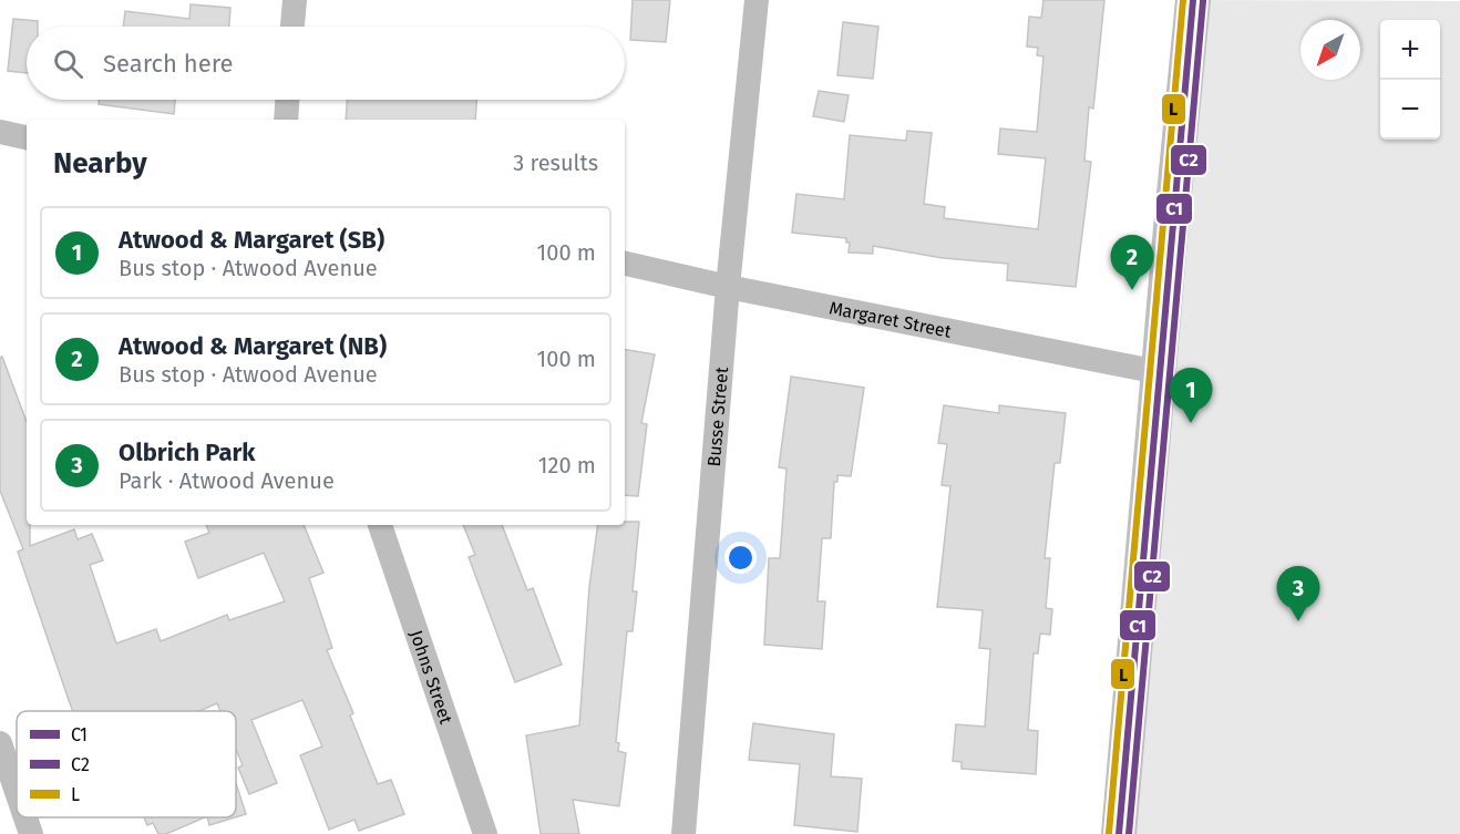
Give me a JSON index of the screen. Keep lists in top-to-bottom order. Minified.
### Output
{"streets":{"street":["Margaret Street","Busse Street","Johns Street"]},"crossings":[["Margaret Street","Busse Street"]],"lines":["transit line C1","transit line L","transit line C2"],"legend":["C1","C2","L"],"north":"bottom left","page":{"map_buttons":["+","−"],"search":"Search here","heading":["Nearby","3 results"],"list":[{"mark":"1","name":"Atwood & Margaret (SB)","note":"Bus stop · Atwood Avenue","value":"100 m"},{"mark":"2","name":"Atwood & Margaret (NB)","note":"Bus stop · Atwood Avenue","value":"100 m"},{"mark":"3","name":"Olbrich Park","note":"Park · Atwood Avenue","value":"120 m"}],"pins":["2","1","3"]}}
